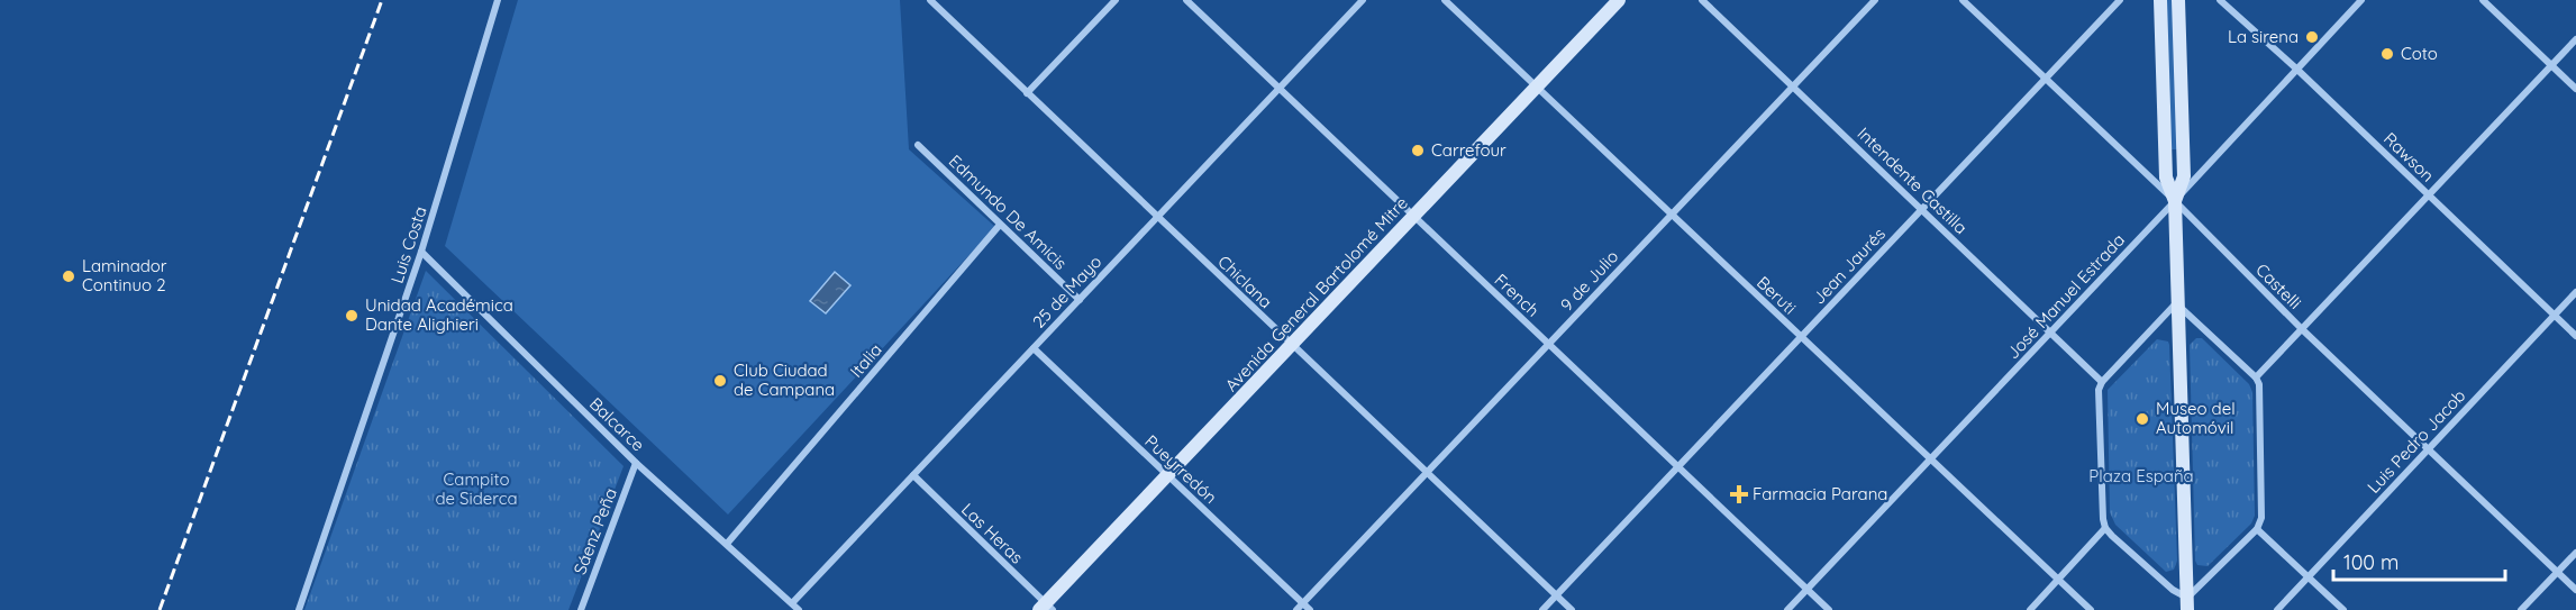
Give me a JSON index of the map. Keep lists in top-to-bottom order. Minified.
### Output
{"streets":{"main road":["Avenida General Bartolomé Mitre"],"street":["Rawson","Intendente Castilla","Edmundo De Amicis","Luis Costa","Jean Jaurés","9 de Julio","Chiclana","Castelli","25 de Mayo","French","Beruti","José Manuel Estrada","Italia","Balcarce","Luis Pedro Jacob","Pueyrredón","Sáenz Peña","Las Heras"]},"crossings":[["Rawson","José Manuel Estrada"],["Rawson","Luis Pedro Jacob"],["Intendente Castilla","Jean Jaurés"],["Intendente Castilla","9 de Julio"],["Intendente Castilla","José Manuel Estrada"],["Edmundo De Amicis","25 de Mayo"],["Edmundo De Amicis","Italia"],["Luis Costa","Balcarce"],["Jean Jaurés","Chiclana"],["Jean Jaurés","Castelli"],["Jean Jaurés","French"],["Jean Jaurés","Beruti"],["9 de Julio","Chiclana"],["9 de Julio","French"],["9 de Julio","Beruti"],["9 de Julio","Pueyrredón"],["Chiclana","25 de Mayo"],["Chiclana","Avenida General Bartolomé Mitre"],["Castelli","José Manuel Estrada"],["Castelli","Luis Pedro Jacob"],["25 de Mayo","French"],["25 de Mayo","Balcarce"],["25 de Mayo","Pueyrredón"],["25 de Mayo","Las Heras"],["Avenida General Bartolomé Mitre","French"],["Avenida General Bartolomé Mitre","Beruti"],["Avenida General Bartolomé Mitre","Pueyrredón"],["Avenida General Bartolomé Mitre","Las Heras"],["French","José Manuel Estrada"],["Beruti","José Manuel Estrada"],["Italia","Balcarce"],["Balcarce","Sáenz Peña"]],"parks":["Plaza España","Campito de Siderca"],"places":{"other":["La sirena","Coto","Carrefour","Laminador Continuo 2","Unidad Académica Dante Alighieri","Club Ciudad de Campana","Museo del Automóvil"],"health":["Farmacia Parana"]},"scale_bar":"100 m"}
